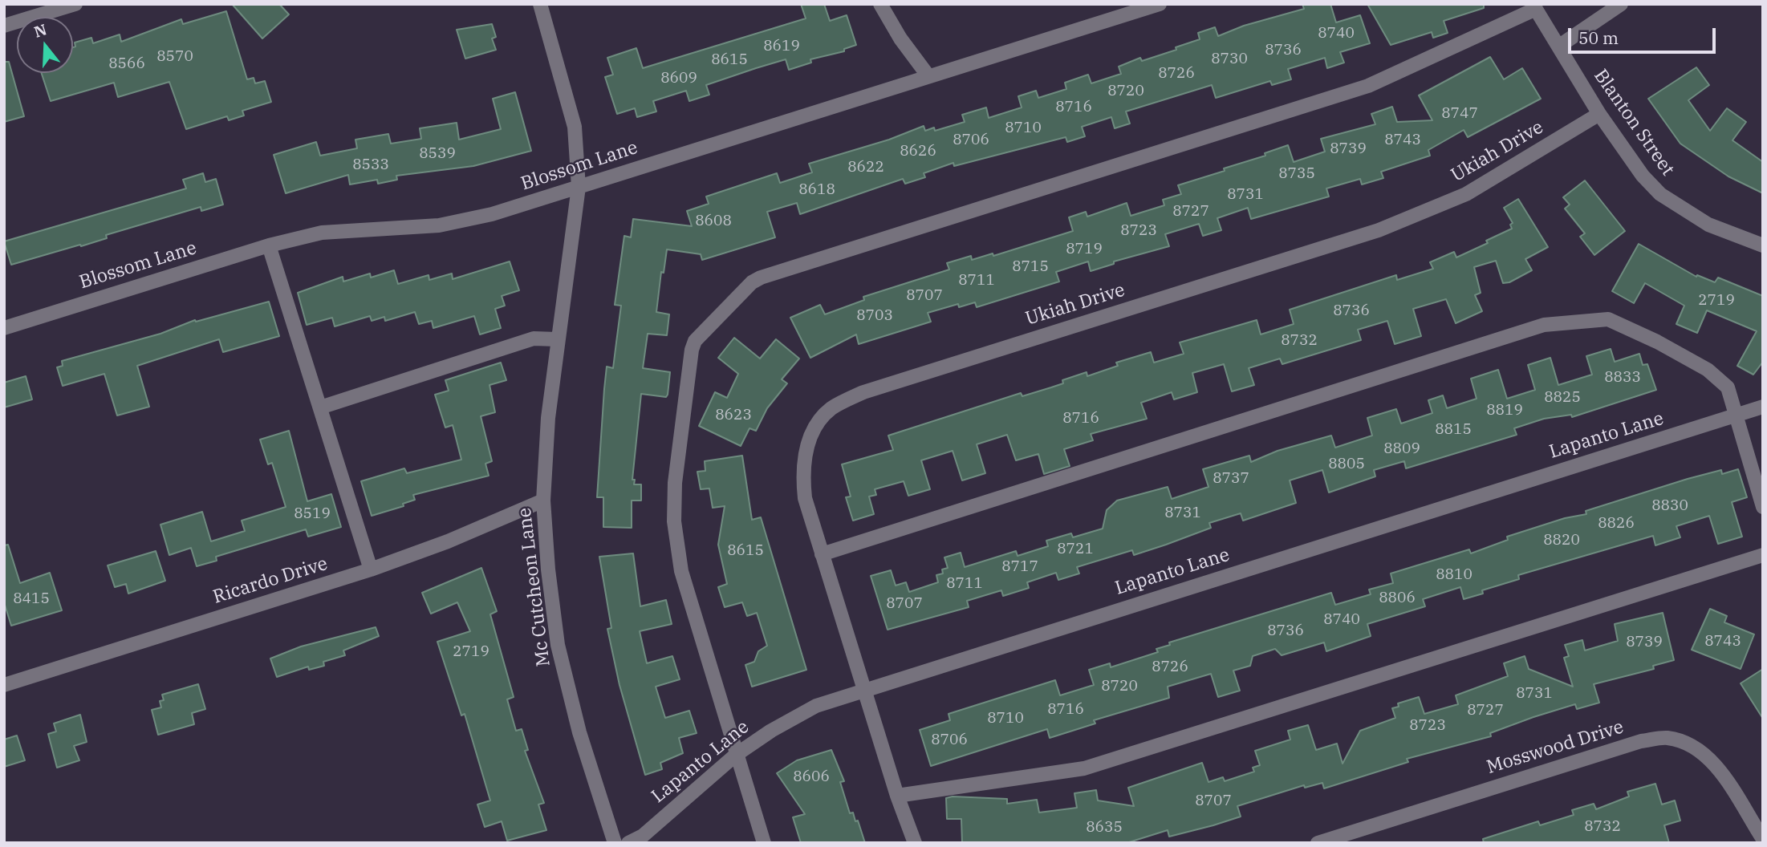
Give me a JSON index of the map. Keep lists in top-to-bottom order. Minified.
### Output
{"streets":{"street":["Blanton Street","Ukiah Drive","Blossom Lane","Lapanto Lane","Ricardo Drive","Mc Cutcheon Lane","Mosswood Drive"]},"crossings":[["Blanton Street","Ukiah Drive"],["Ukiah Drive","Lapanto Lane"],["Blossom Lane","Mc Cutcheon Lane"],["Ricardo Drive","Mc Cutcheon Lane"]],"house_numbers":["8740","8619","8736","8570","8730","8615","8566","8726","8609","8720","8716","8747","8710","8706","8743","8739","8626","8539","8533","8622","8735","8618","8731","8727","8608","8723","8719","8715","8711","8707","2719","8736","8703","8732","8833","8825","8819","8623","8716","8815","8809","8805","8737","8830","8731","8519","8826","8820","8721","8615","8717","8810","8711","8806","8415","8707","8740","8736","8743","8739","2719","8726","8720","8731","8716","8727","8710","8723","8706","8606","8707","8732","8635"],"scale_bar":"50 m","north":"top"}
